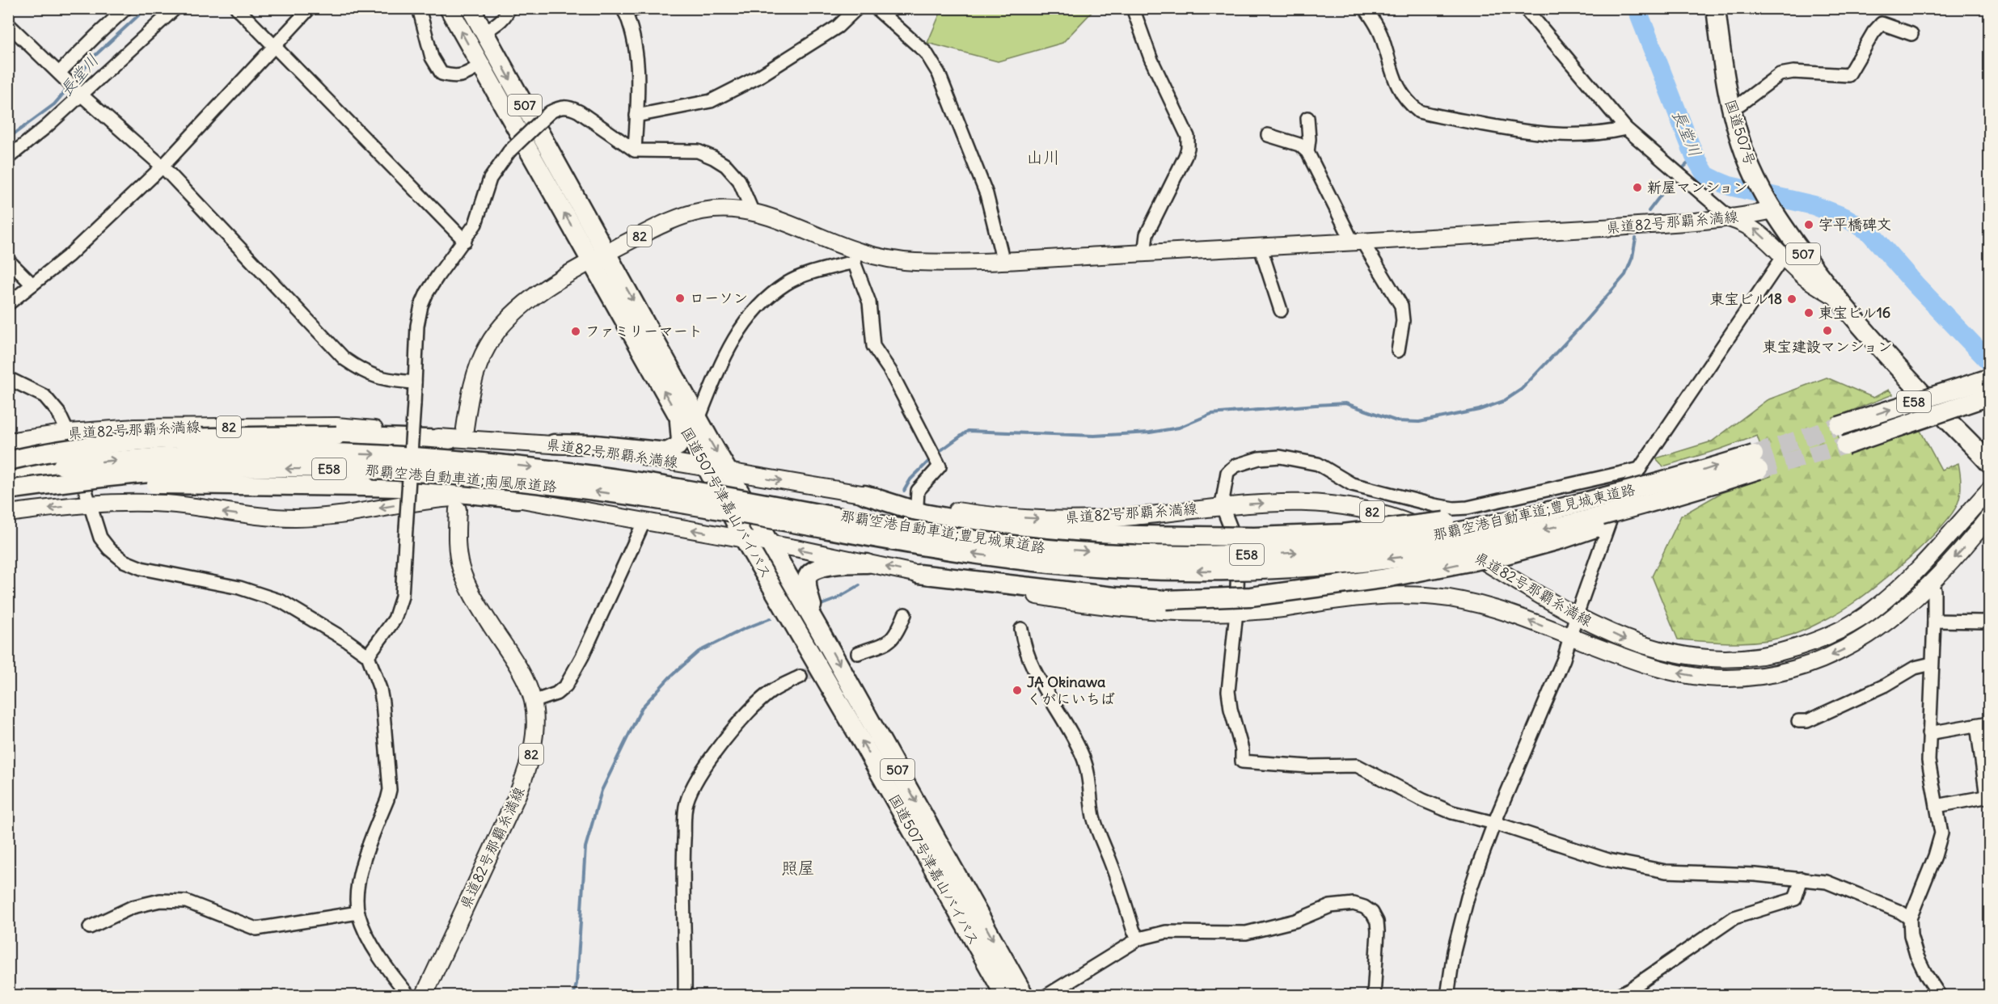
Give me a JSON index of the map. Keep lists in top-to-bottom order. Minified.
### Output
{"streets":{"highway":["507","国道507号","E58","那覇空港自動車道;南風原道路","国道507号津嘉山バイパス","那覇空港自動車道;豊見城東道路"],"main road":["県道82号那覇糸満線","82"]},"crossings":[["国道507号","県道82号那覇糸満線"],["県道82号那覇糸満線","国道507号津嘉山バイパス"],["那覇空港自動車道;南風原道路","那覇空港自動車道;豊見城東道路"]],"districts":["山川","照屋"],"water":["長堂川"],"places":["新屋マンション","字平橋碑文","ローソン","東宝ビル18","東宝ビル16","東宝建設マンション","ファミリーマート","JA Okinawa くがにいちば"]}
